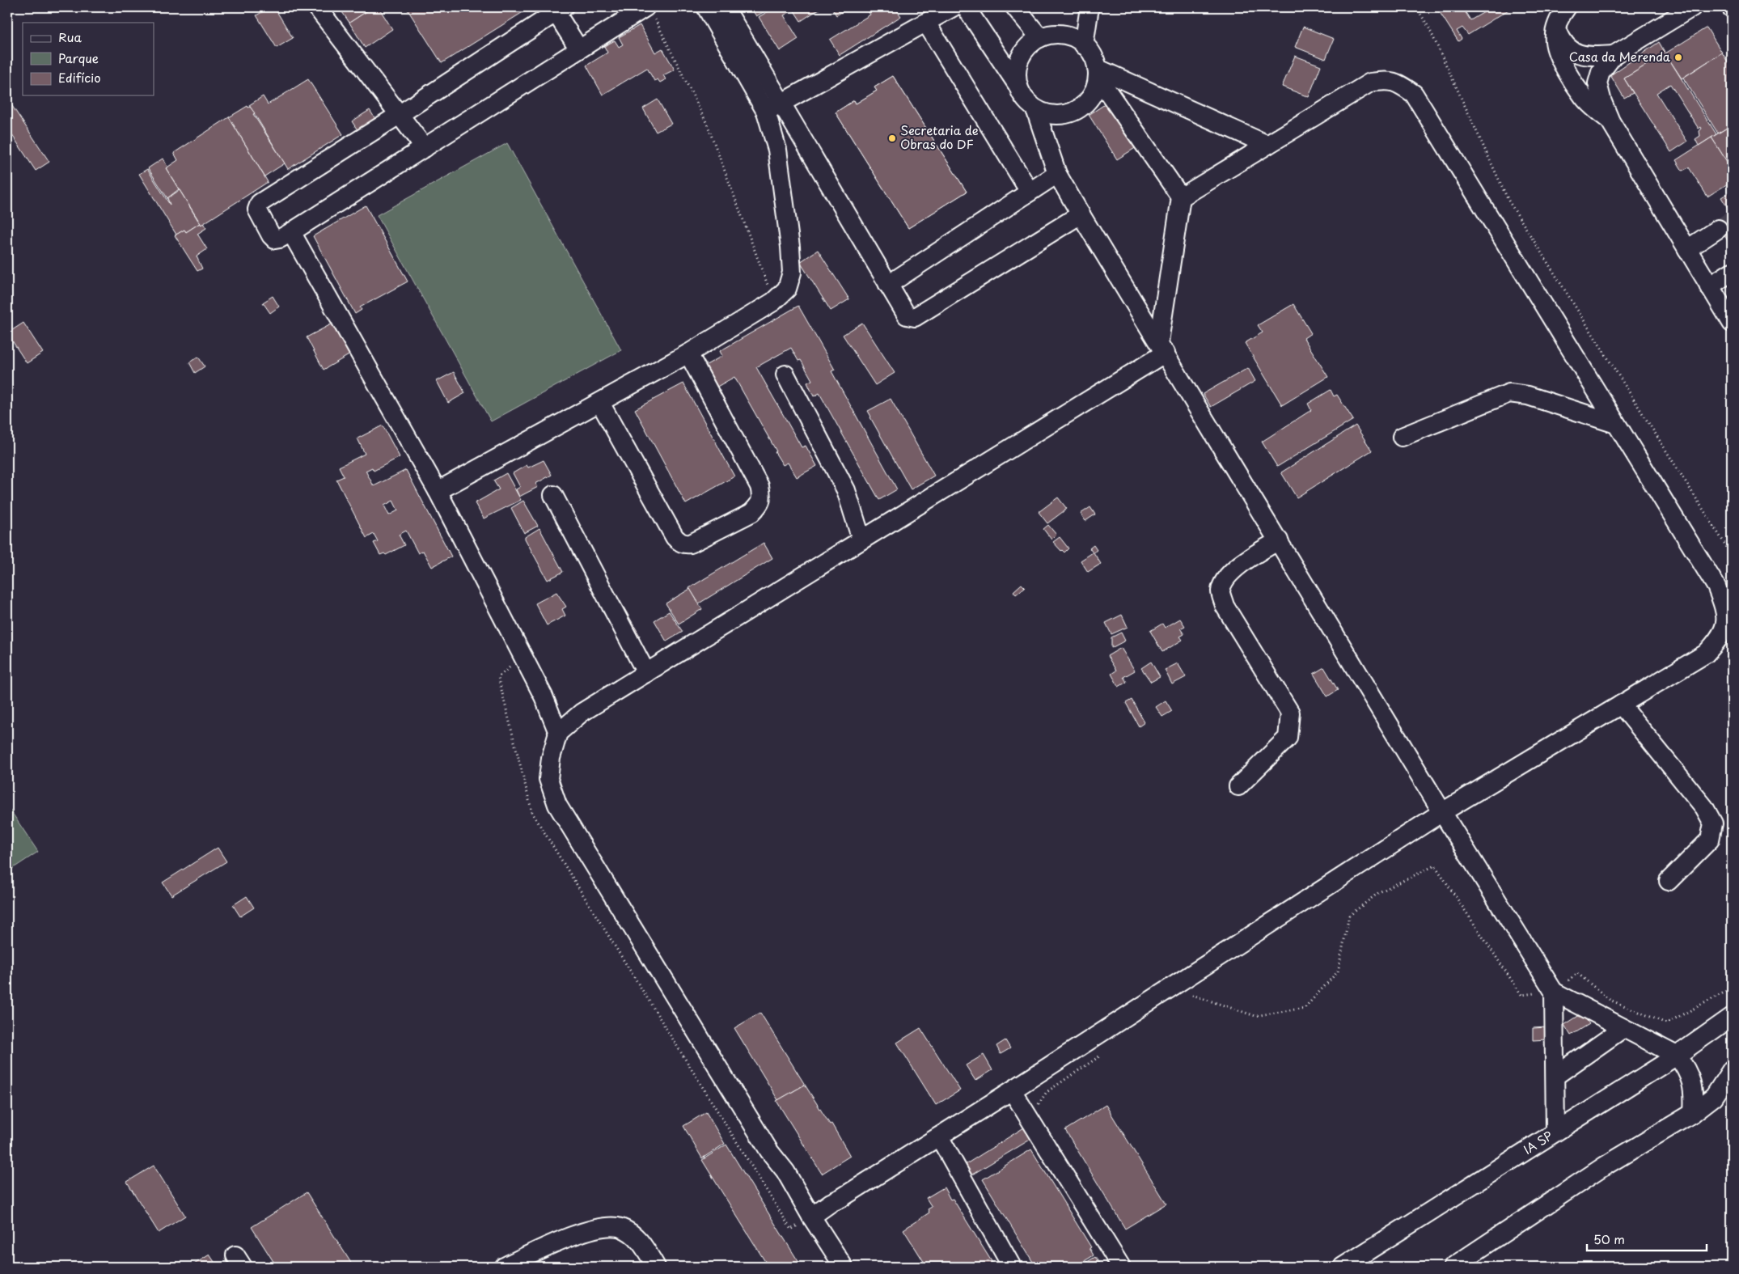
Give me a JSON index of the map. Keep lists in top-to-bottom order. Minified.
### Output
{"streets":{"street":["IA SP"]},"places":["Casa da Merenda","Secretaria de Obras do DF"],"legend":["Rua","Parque","Edifício"],"scale_bar":"50 m"}
